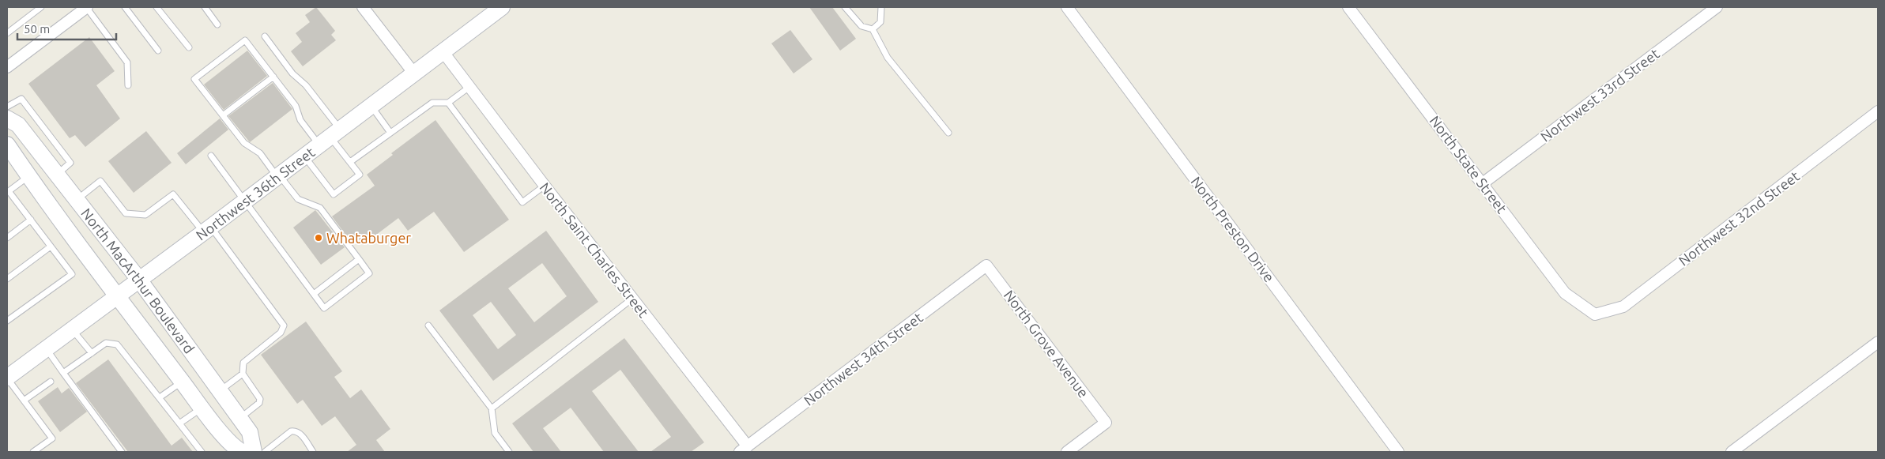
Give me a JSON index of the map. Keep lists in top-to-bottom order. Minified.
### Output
{"streets":{"main road":["Northwest 36th Street","North MacArthur Boulevard"],"street":["Northwest 33rd Street","North State Street","Northwest 32nd Street","North Preston Drive","North Saint Charles Street","North Grove Avenue","Northwest 34th Street"]},"crossings":[["Northwest 33rd Street","North State Street"],["North State Street","Northwest 32nd Street"],["Northwest 36th Street","North Saint Charles Street"],["Northwest 36th Street","North MacArthur Boulevard"],["North Saint Charles Street","Northwest 34th Street"],["North Grove Avenue","Northwest 34th Street"]],"places":["Whataburger"],"scale_bar":"50 m"}
